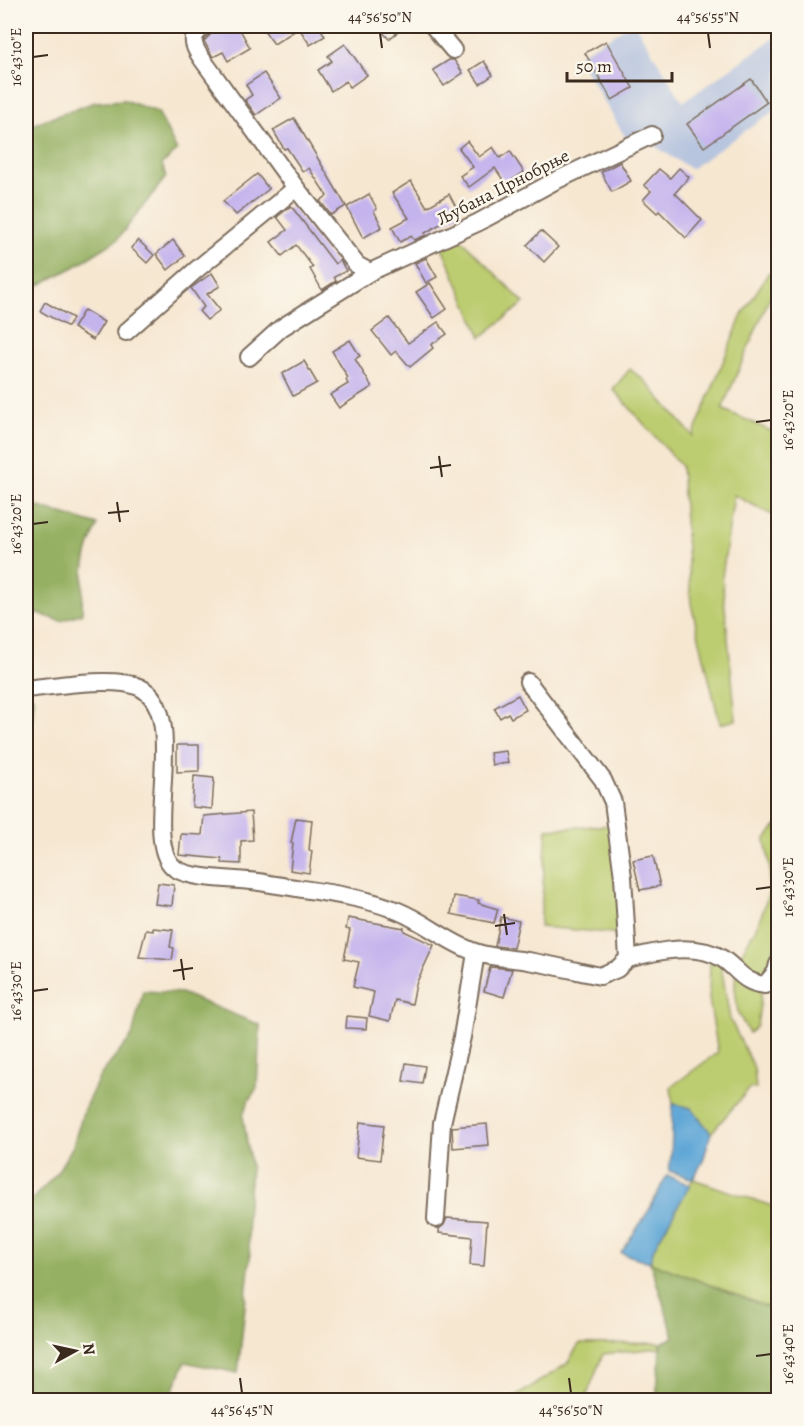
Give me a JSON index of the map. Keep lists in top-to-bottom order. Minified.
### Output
{"streets":{"street":["Љубана Црнобрње"]},"scale_bar":"50 m","north":"right","coordinates":["44°56'50\"N","44°56'55\"N","16°43'10\"E","16°43'20\"E","16°43'30\"E","16°43'40\"E","44°56'45\"N"]}
